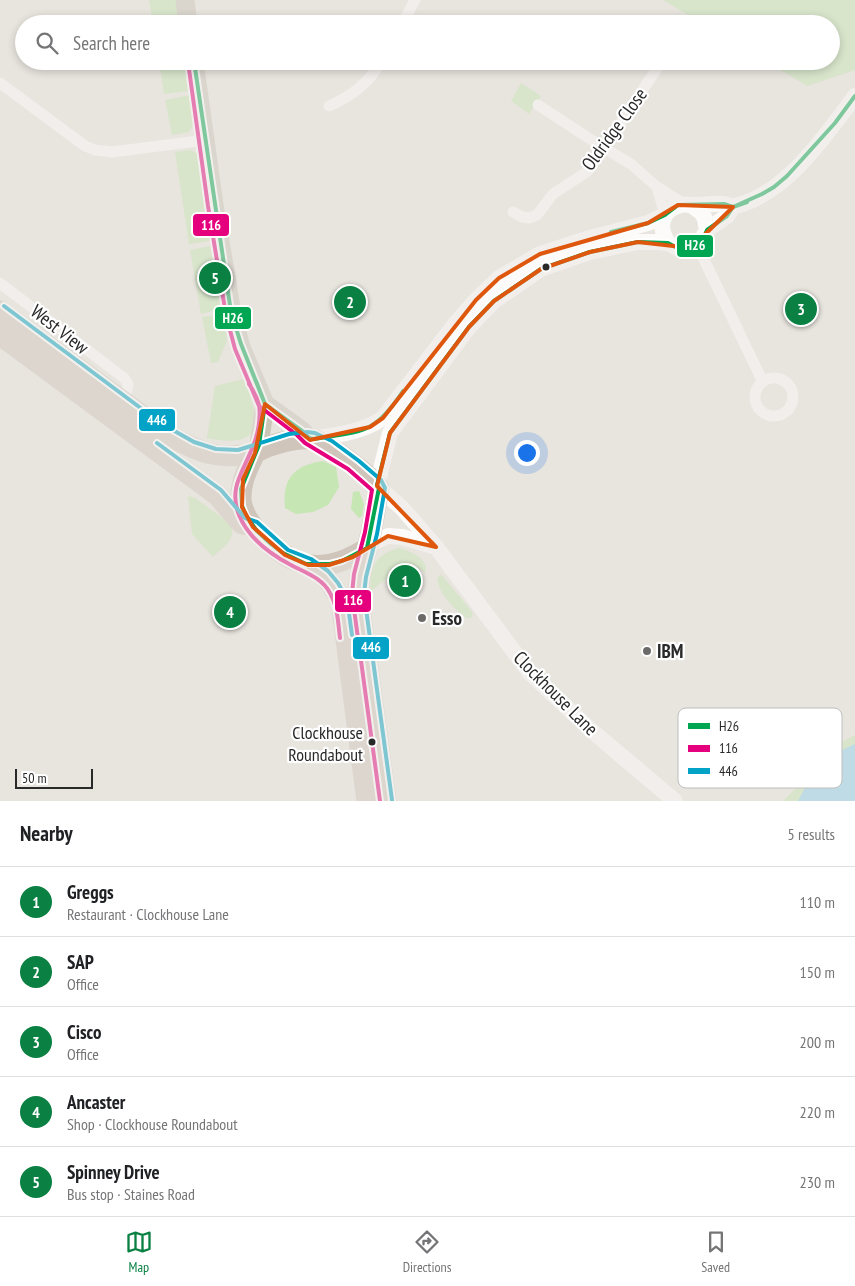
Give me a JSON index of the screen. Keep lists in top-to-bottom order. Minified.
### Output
{"streets":{"street":["Oldridge Close","West View","Clockhouse Lane"]},"places":["Esso","IBM","Clockhouse Roundabout"],"lines":["transit line H26","transit line 116","transit line 446"],"legend":["H26","116","446"],"scale_bar":"50 m","page":{"search":"Search here","pins":["5","2","3","1","4"],"scale":"50 m","heading":["Nearby","5 results"],"list":[{"mark":"1","name":"Greggs","note":"Restaurant · Clockhouse Lane","value":"110 m"},{"mark":"2","name":"SAP","note":"Office","value":"150 m"},{"mark":"3","name":"Cisco","note":"Office","value":"200 m"},{"mark":"4","name":"Ancaster","note":"Shop · Clockhouse Roundabout","value":"220 m"},{"mark":"5","name":"Spinney Drive","note":"Bus stop · Staines Road","value":"230 m"}],"nav":["Map","Directions","Saved"]}}
